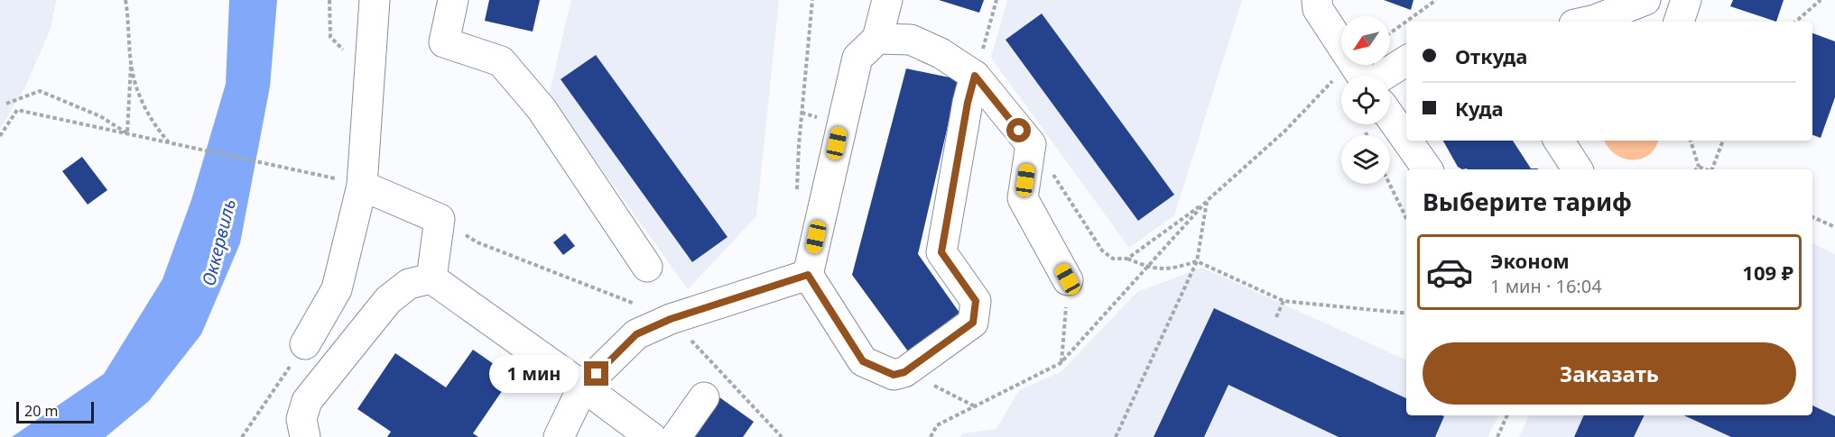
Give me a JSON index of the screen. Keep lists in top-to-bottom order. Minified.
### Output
{"water":["Оккервиль"],"scale_bar":"20 m","north":"bottom left","page":{"banner":["Откуда","Куда"],"heading":"Выберите тариф","list":[{"name":"Эконом","note":"1 мин · 16:04","value":"109 ₽"}],"buttons":"Заказать","bubble":"1 мин","scale":"20 m"}}
